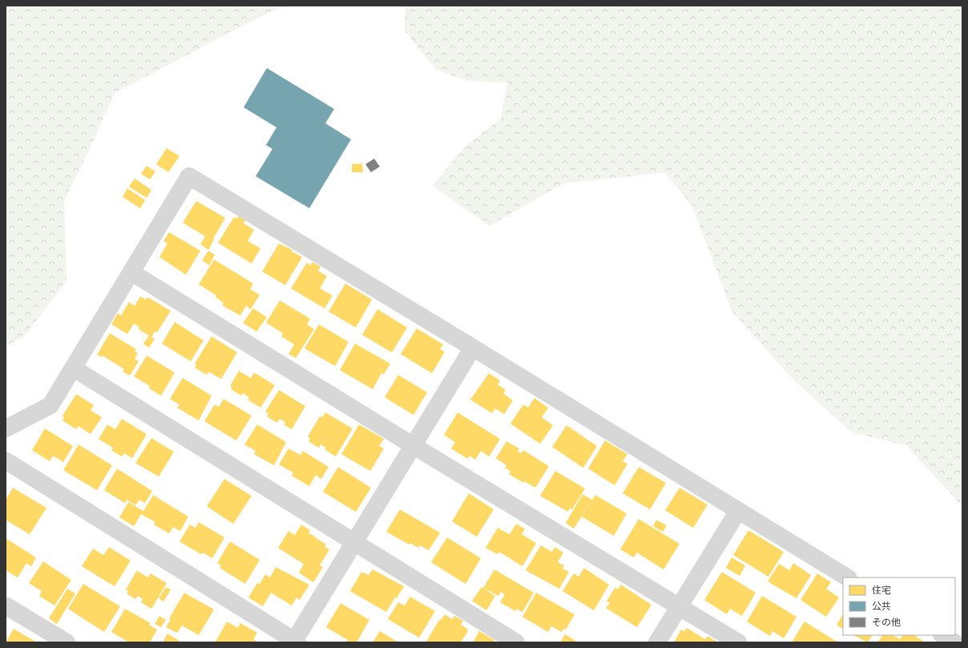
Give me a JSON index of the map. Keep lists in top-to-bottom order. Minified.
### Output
{"legend":["住宅","公共","その他"]}
